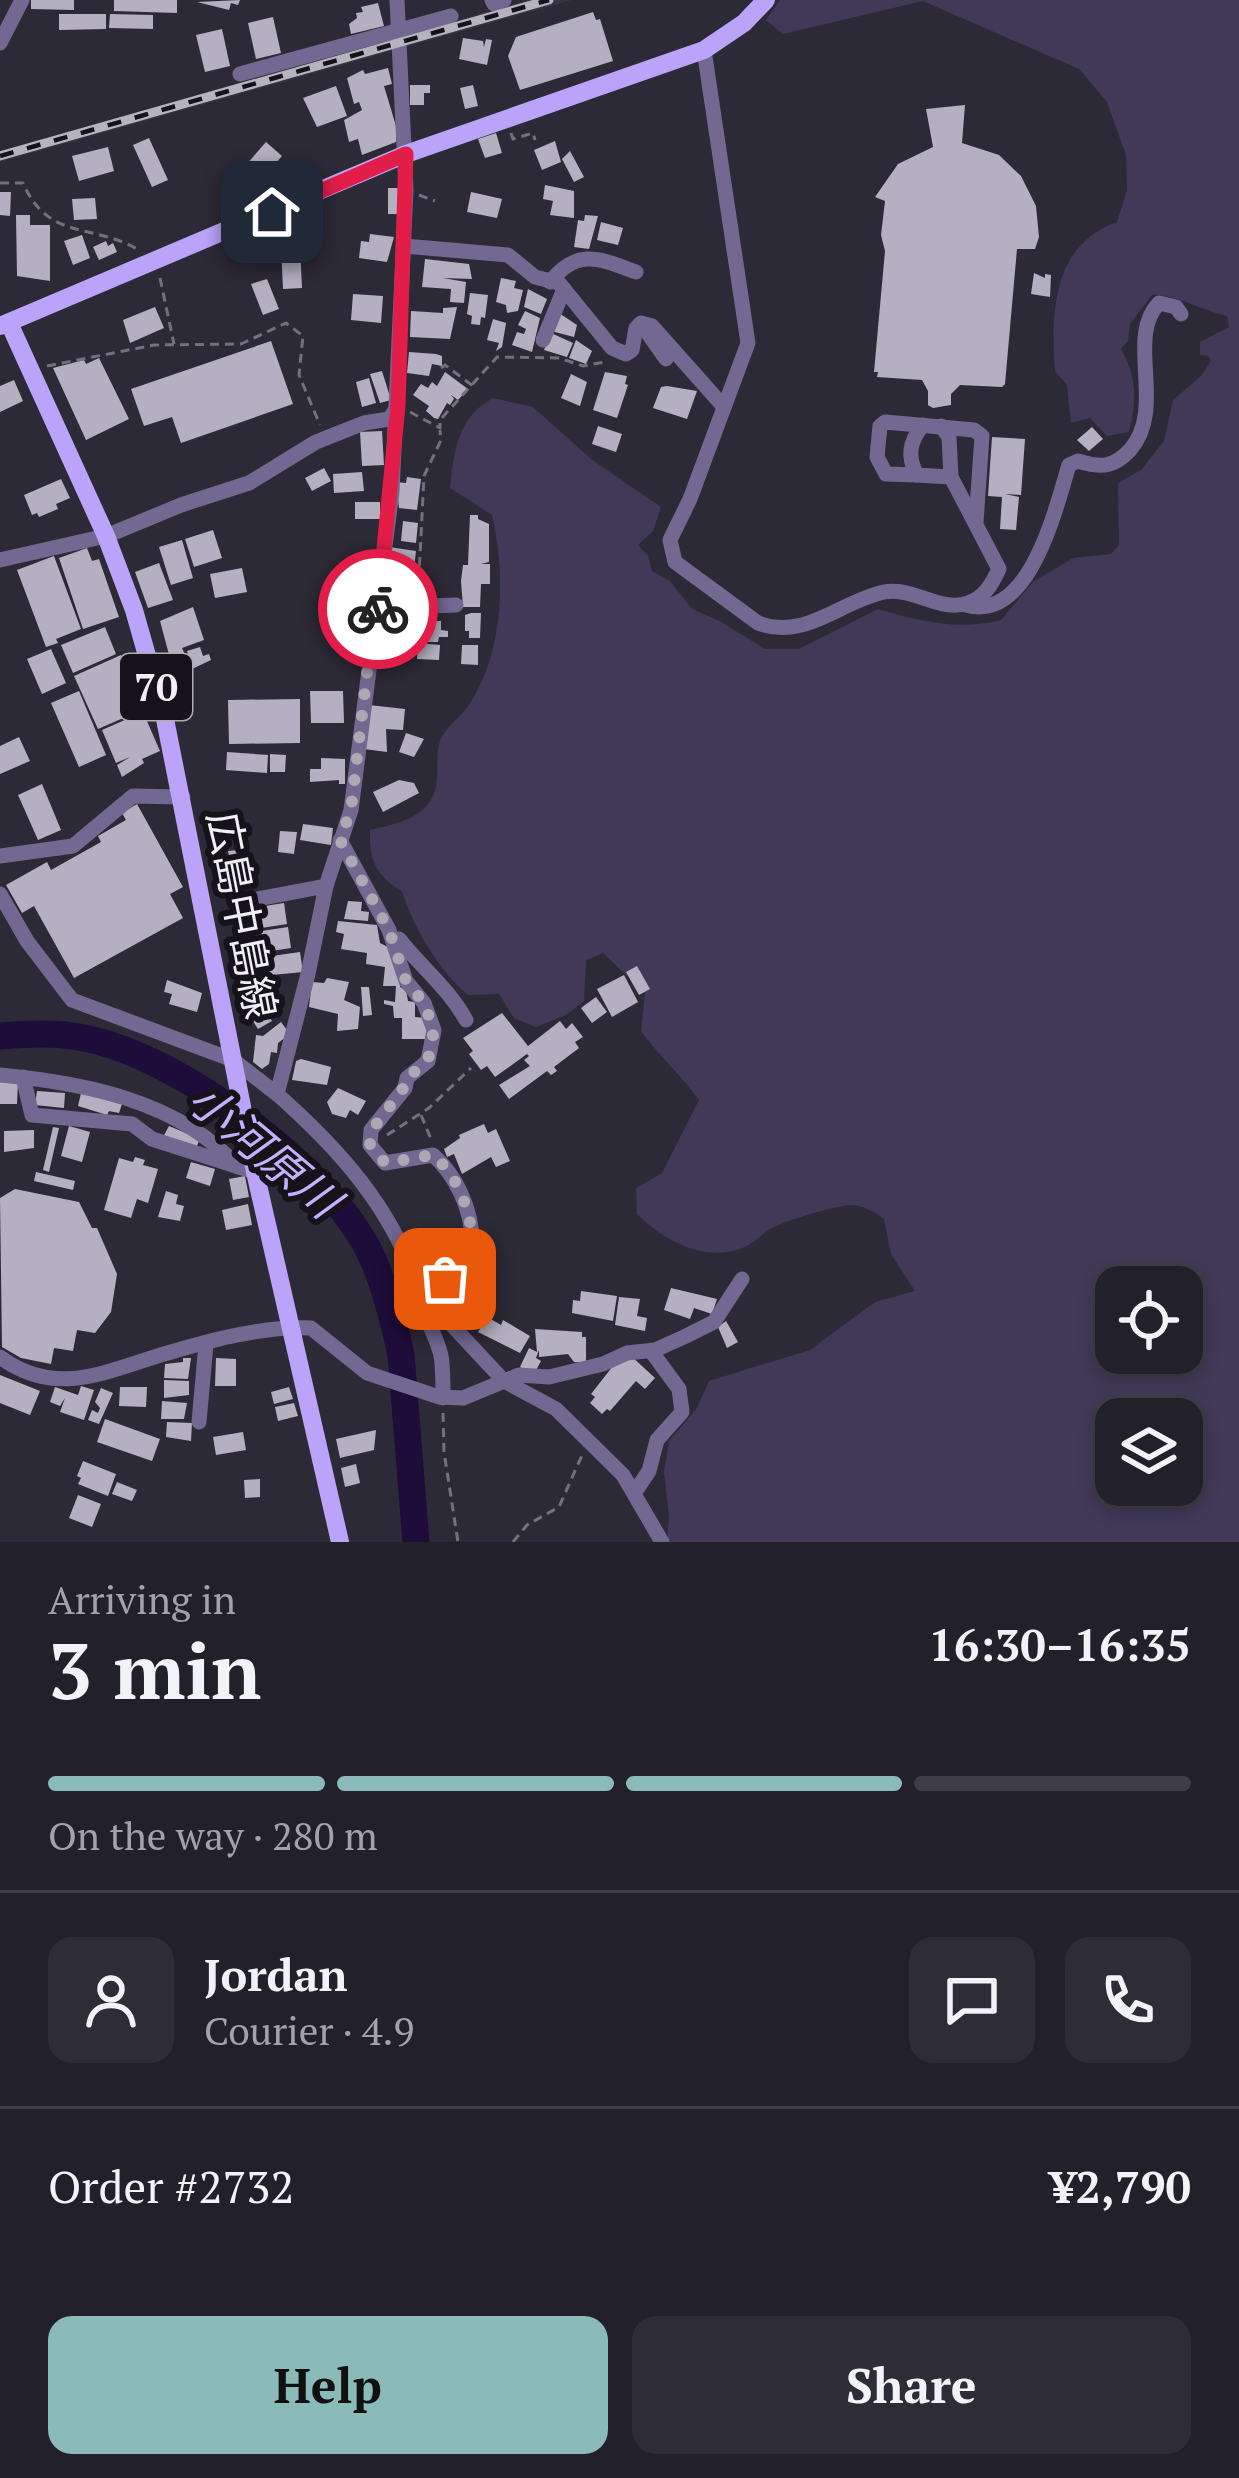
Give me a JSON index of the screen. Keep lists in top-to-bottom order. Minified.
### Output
{"streets":{"main road":["70","広島中島線"]},"water":["小河原川"],"page":{"heading":["3 min","Arriving in","16:30–16:35"],"panel":["Jordan","Courier · 4.9","Order #2732","¥2,790"],"bar":"On the way · 280 m","buttons":["Help","Share"]}}
